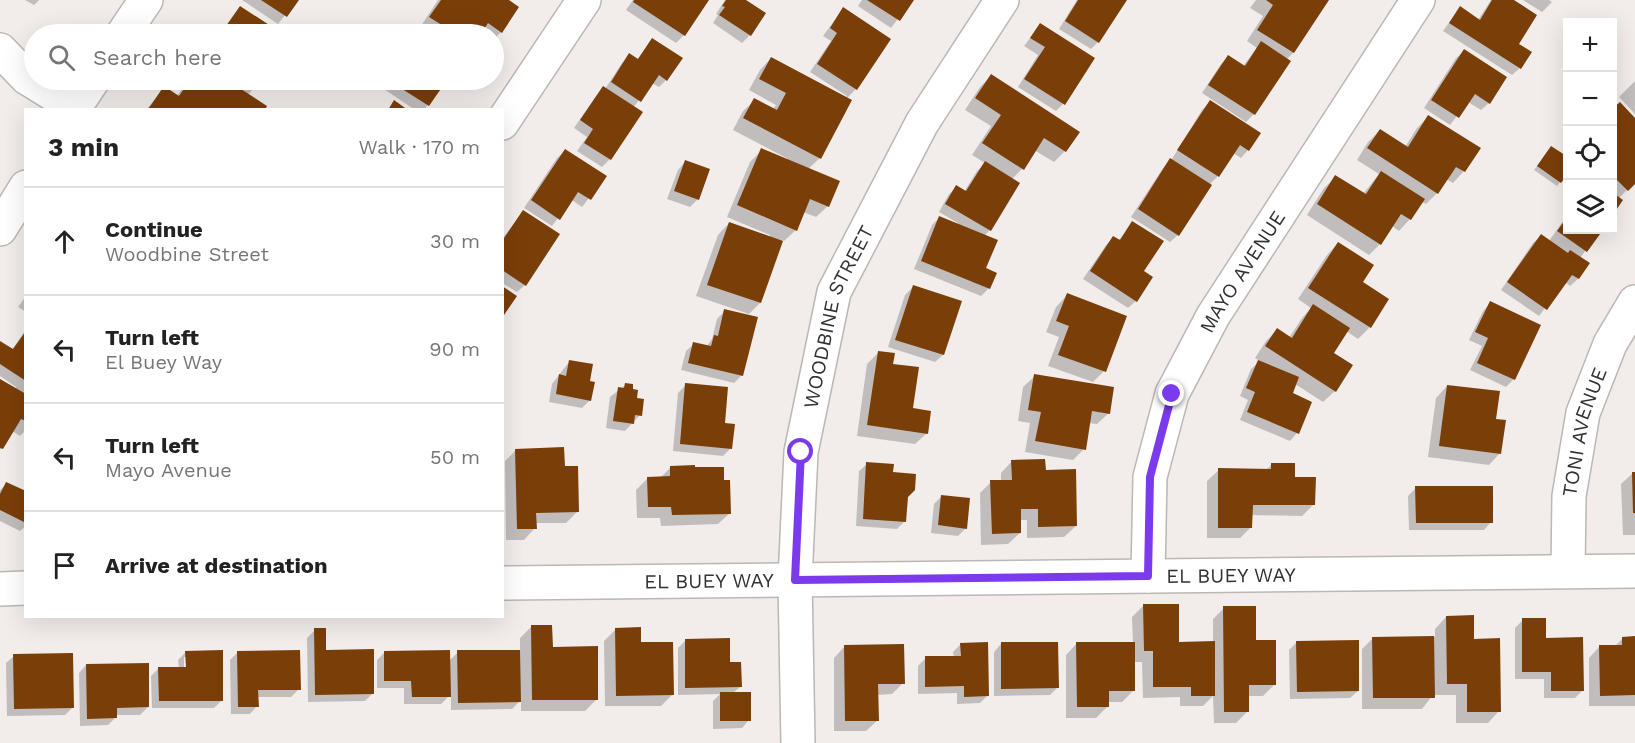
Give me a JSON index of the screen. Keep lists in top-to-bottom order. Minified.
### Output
{"streets":{"street":["MAYO AVENUE","WOODBINE STREET","TONI AVENUE","EL BUEY WAY"]},"crossings":[["MAYO AVENUE","EL BUEY WAY"],["WOODBINE STREET","EL BUEY WAY"],["TONI AVENUE","EL BUEY WAY"]],"page":{"map_buttons":["+","−"],"search":"Search here","heading":["3 min","Walk · 170 m"],"list":[["Continue","Woodbine Street","30 m"],["Turn left","El Buey Way","90 m"],["Turn left","Mayo Avenue","50 m"],"Arrive at destination"]}}
